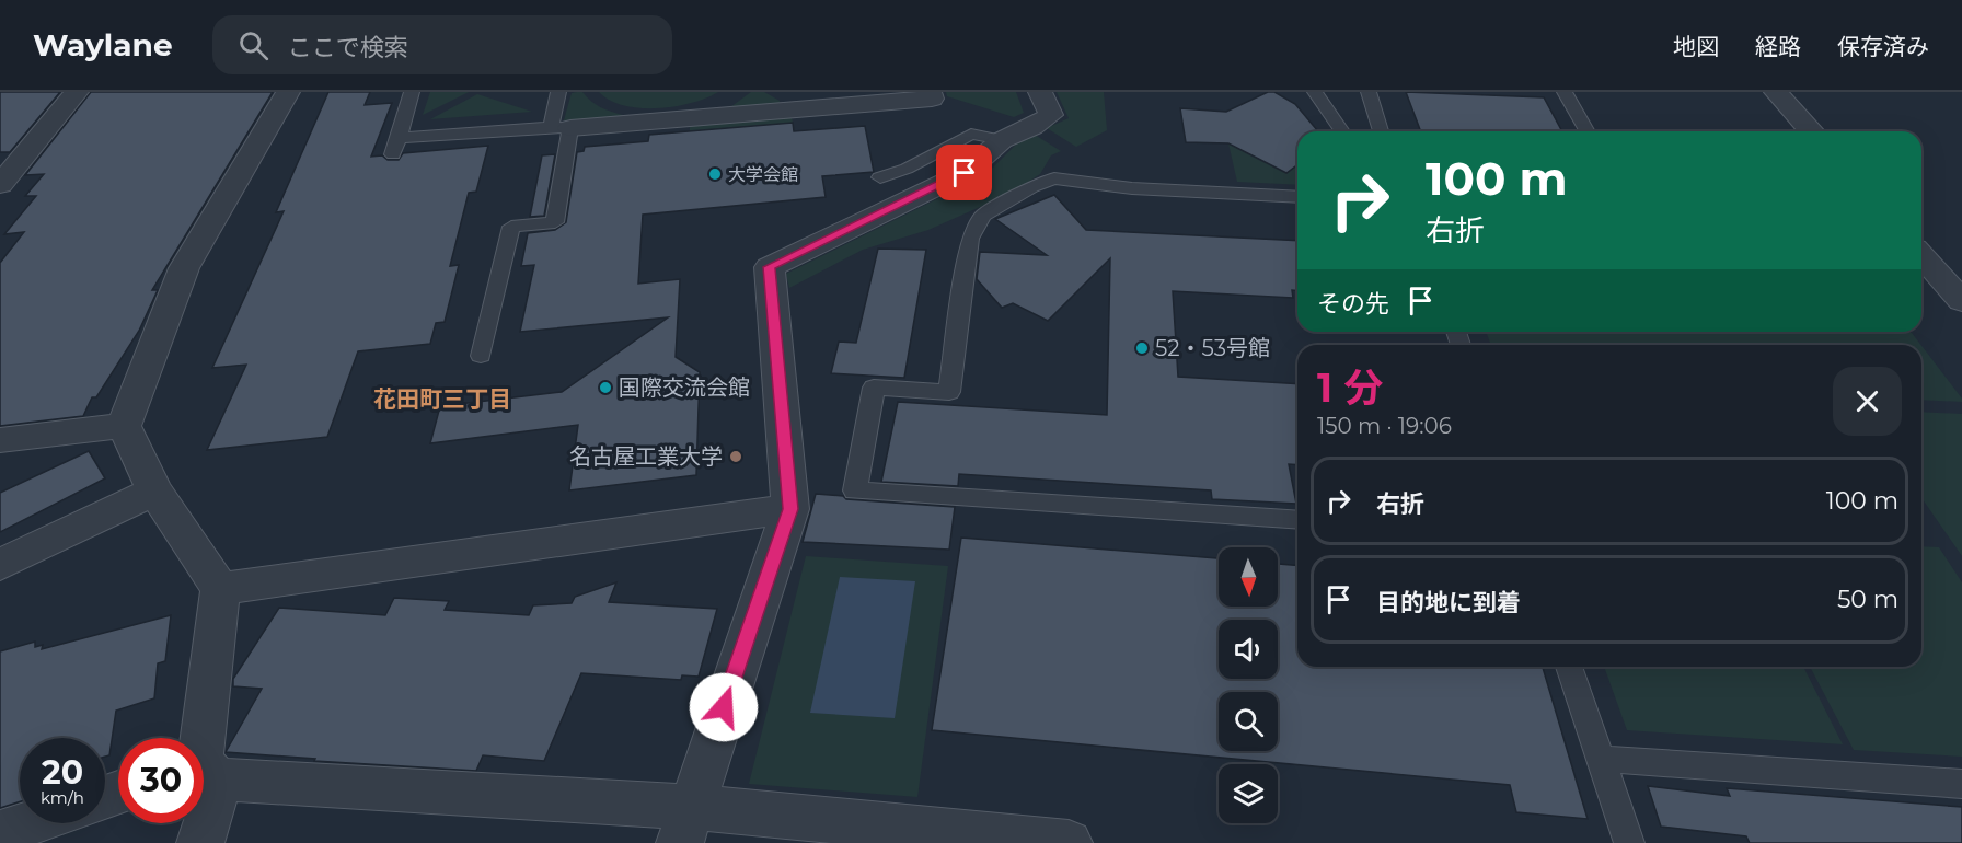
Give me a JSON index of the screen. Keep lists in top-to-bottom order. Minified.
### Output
{"districts":["花田町三丁目"],"places":["大学会館","52・53号館","国際交流会館","名古屋工業大学"],"north":"bottom","page":{"header":"Waylane","search":"ここで検索","nav":["地図","経路","保存済み"],"turn":["100 m","右折"],"then":"その先","heading":["1 分","150 m · 19:06"],"list":[{"name":"右折","value":"100 m"},{"name":"目的地に到着","value":"50 m"}],"speed":"20 km/h","limit":"30"}}
